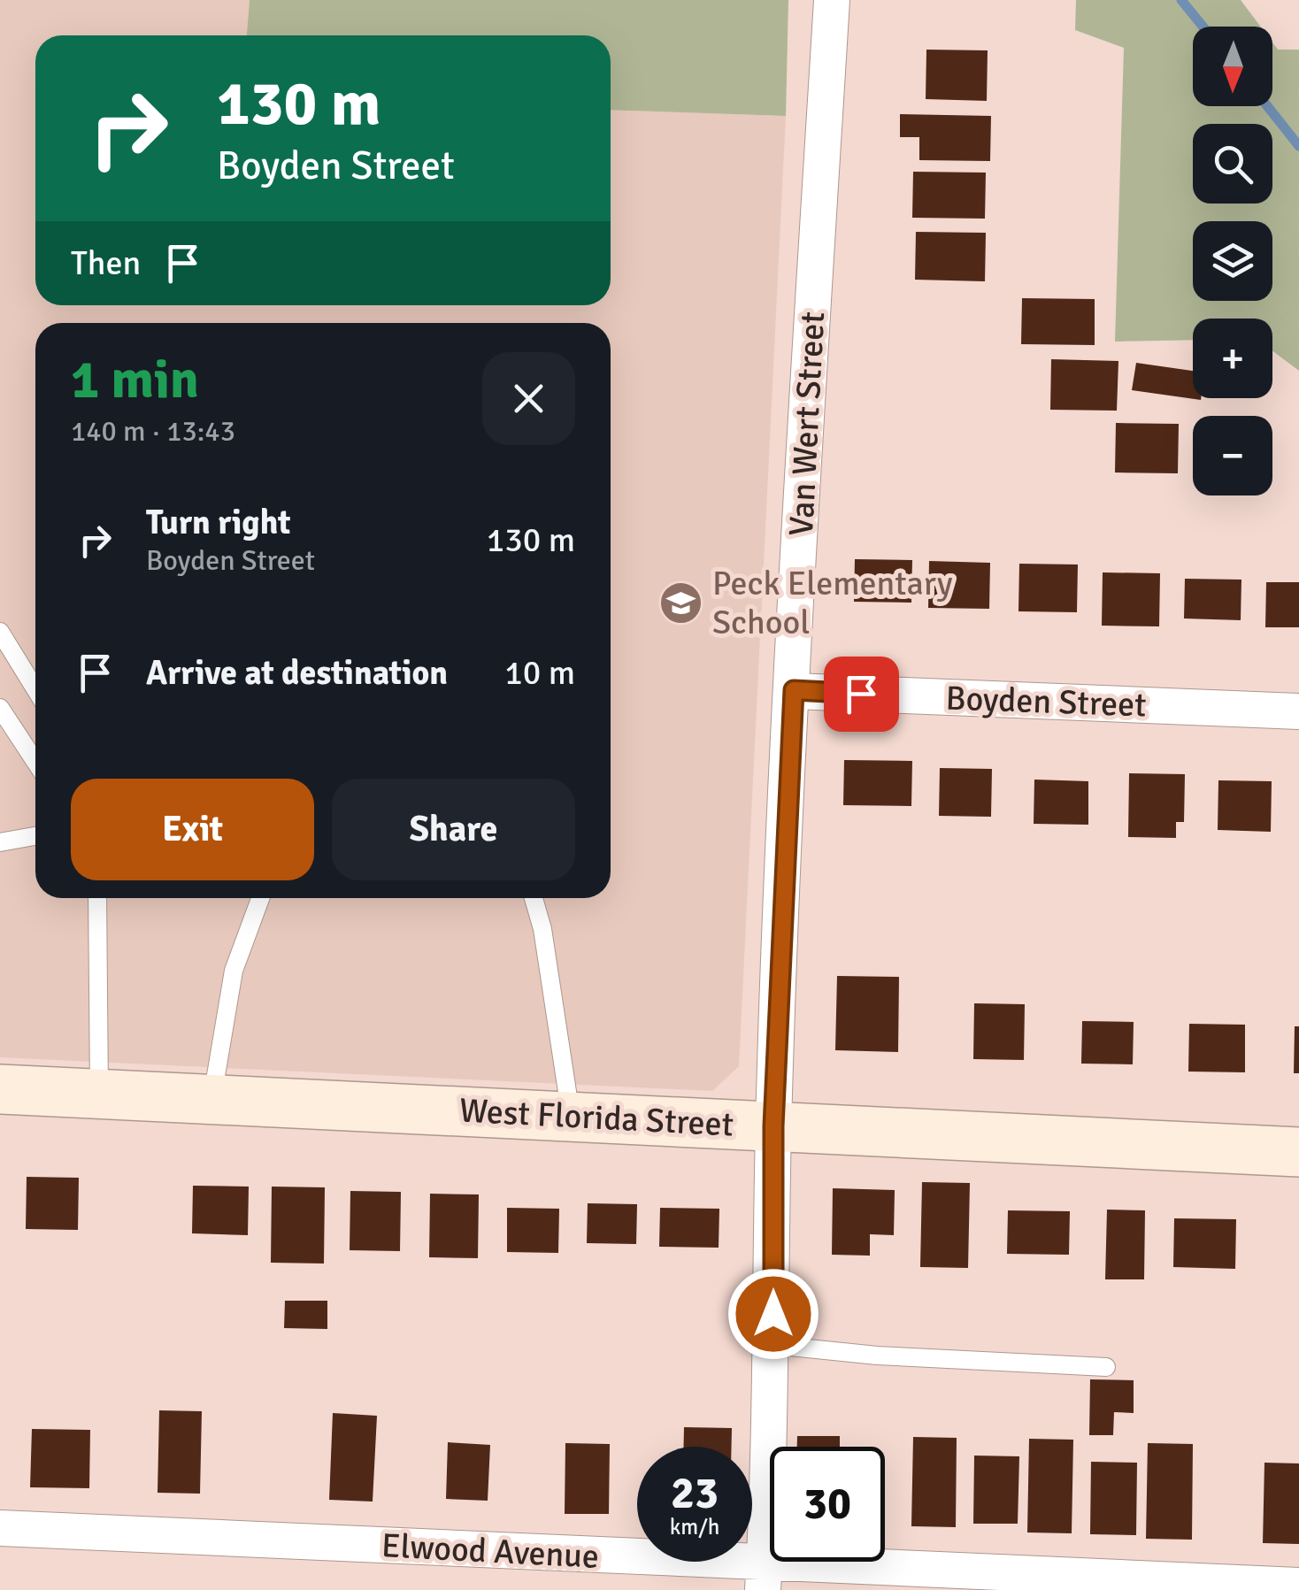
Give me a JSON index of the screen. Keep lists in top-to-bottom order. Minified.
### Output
{"streets":{"main road":["West Florida Street"],"street":["Van Wert Street","Boyden Street","Elwood Avenue"]},"crossings":[["Van Wert Street","Boyden Street"],["Van Wert Street","West Florida Street"],["Van Wert Street","Elwood Avenue"]],"places":{"school or university":["Peck Elementary School"]},"north":"bottom","page":{"map_buttons":["+","−"],"turn":["130 m","Boyden Street"],"then":"Then","heading":["1 min","140 m · 13:43"],"list":[{"name":"Turn right","note":"Boyden Street","value":"130 m"},{"name":"Arrive at destination","value":"10 m"}],"buttons":["Exit","Share"],"speed":"23 km/h","limit":"30"}}
